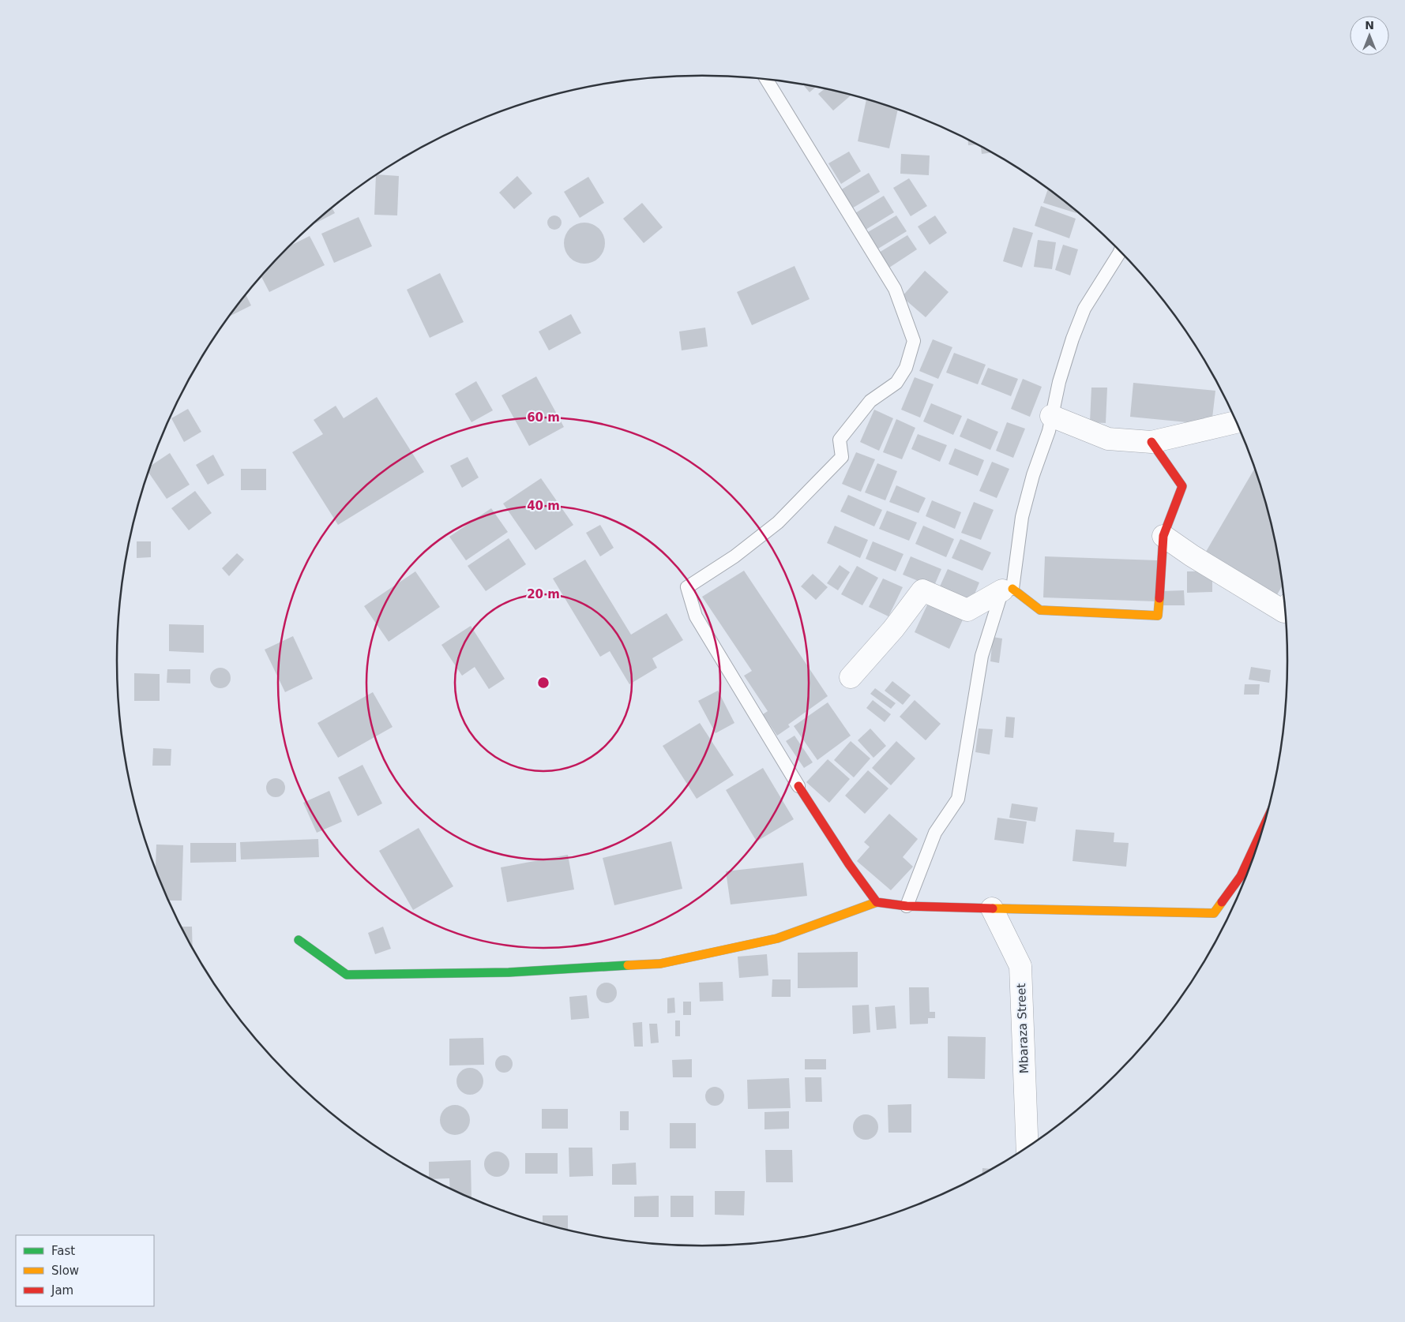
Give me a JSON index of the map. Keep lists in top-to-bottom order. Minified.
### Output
{"streets":{"street":["Mbaraza Street"]},"legend":["Fast","Slow","Jam"],"north":"top","rings":["60 m","40 m","20 m"]}
